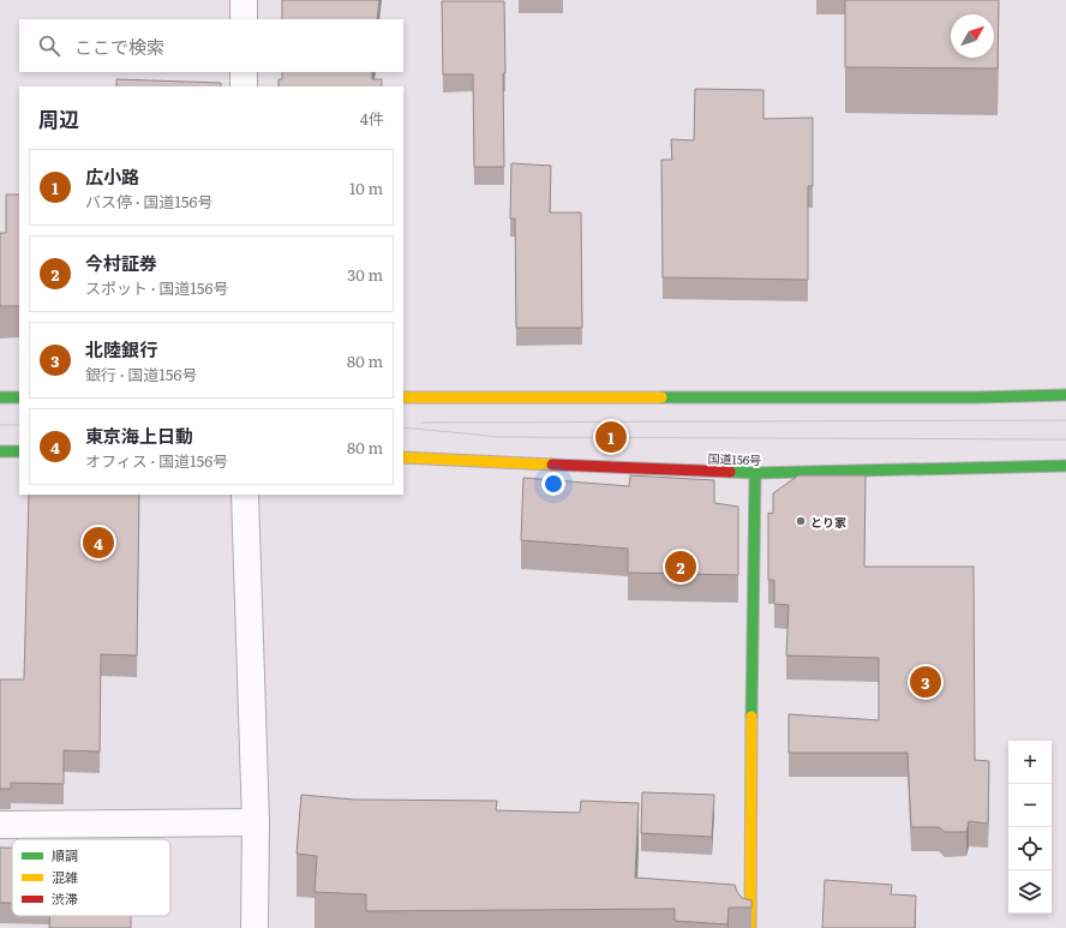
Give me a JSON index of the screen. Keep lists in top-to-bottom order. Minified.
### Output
{"streets":{"main road":["国道156号"]},"places":["とり家"],"legend":["順調","混雑","渋滞"],"north":"top right","page":{"search":"ここで検索","heading":["周辺","4件"],"list":[{"mark":"1","name":"広小路","note":"バス停 · 国道156号","value":"10 m"},{"mark":"2","name":"今村証券","note":"スポット · 国道156号","value":"30 m"},{"mark":"3","name":"北陸銀行","note":"銀行 · 国道156号","value":"80 m"},{"mark":"4","name":"東京海上日動","note":"オフィス · 国道156号","value":"80 m"}],"pins":["1","4","2","3"],"map_buttons":["+","−"]}}
